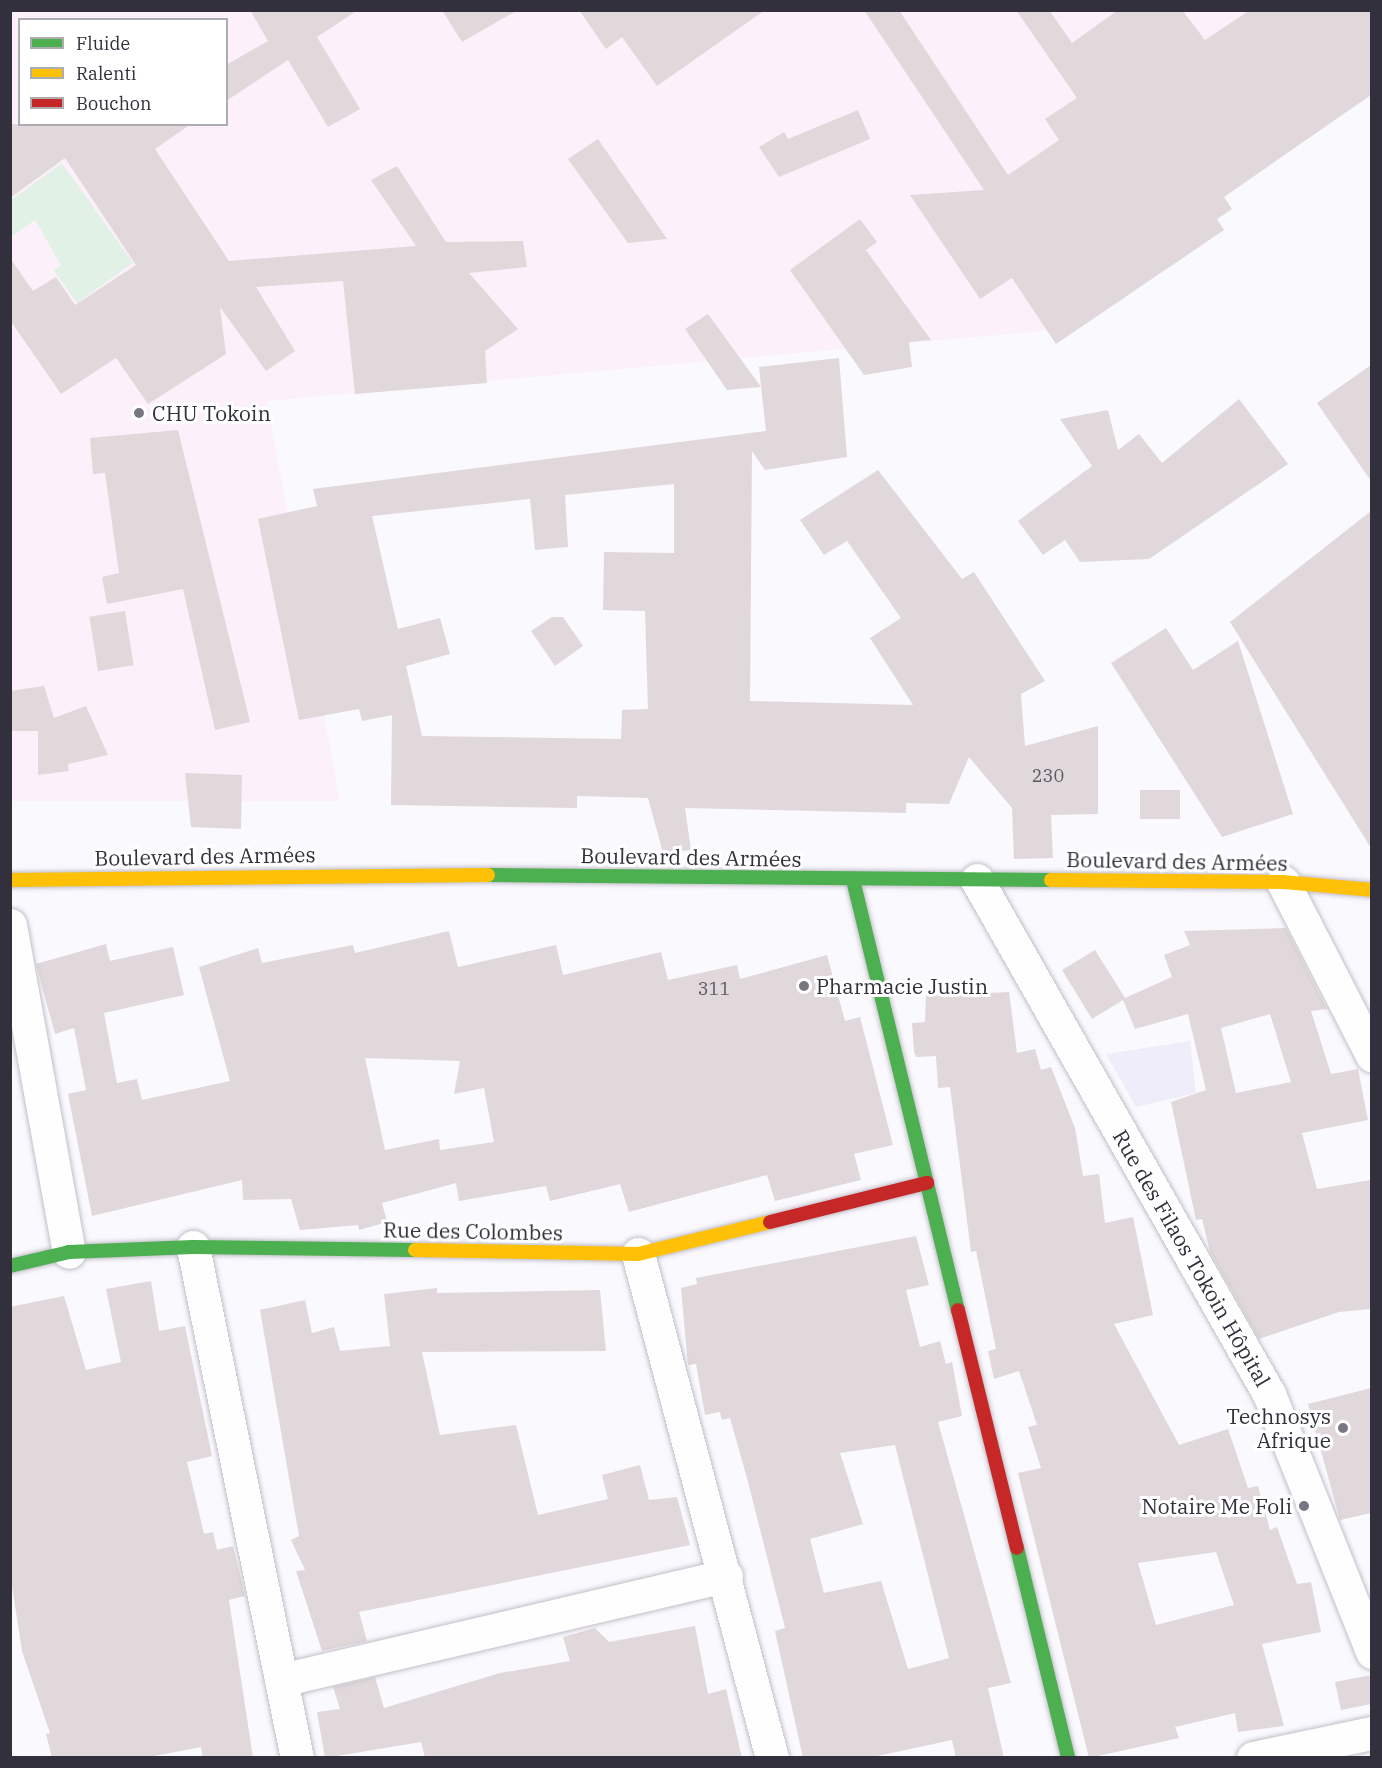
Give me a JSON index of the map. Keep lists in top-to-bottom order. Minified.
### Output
{"streets":{"street":["Boulevard des Armées","Rue des Colombes","Rue des Filaos Tokoin Hôpital"]},"crossings":[["Boulevard des Armées","Rue des Filaos Tokoin Hôpital"]],"places":["CHU Tokoin","Pharmacie Justin","Technosys Afrique","Notaire Me Foli"],"house_numbers":["230","311"],"legend":["Fluide","Ralenti","Bouchon"]}
